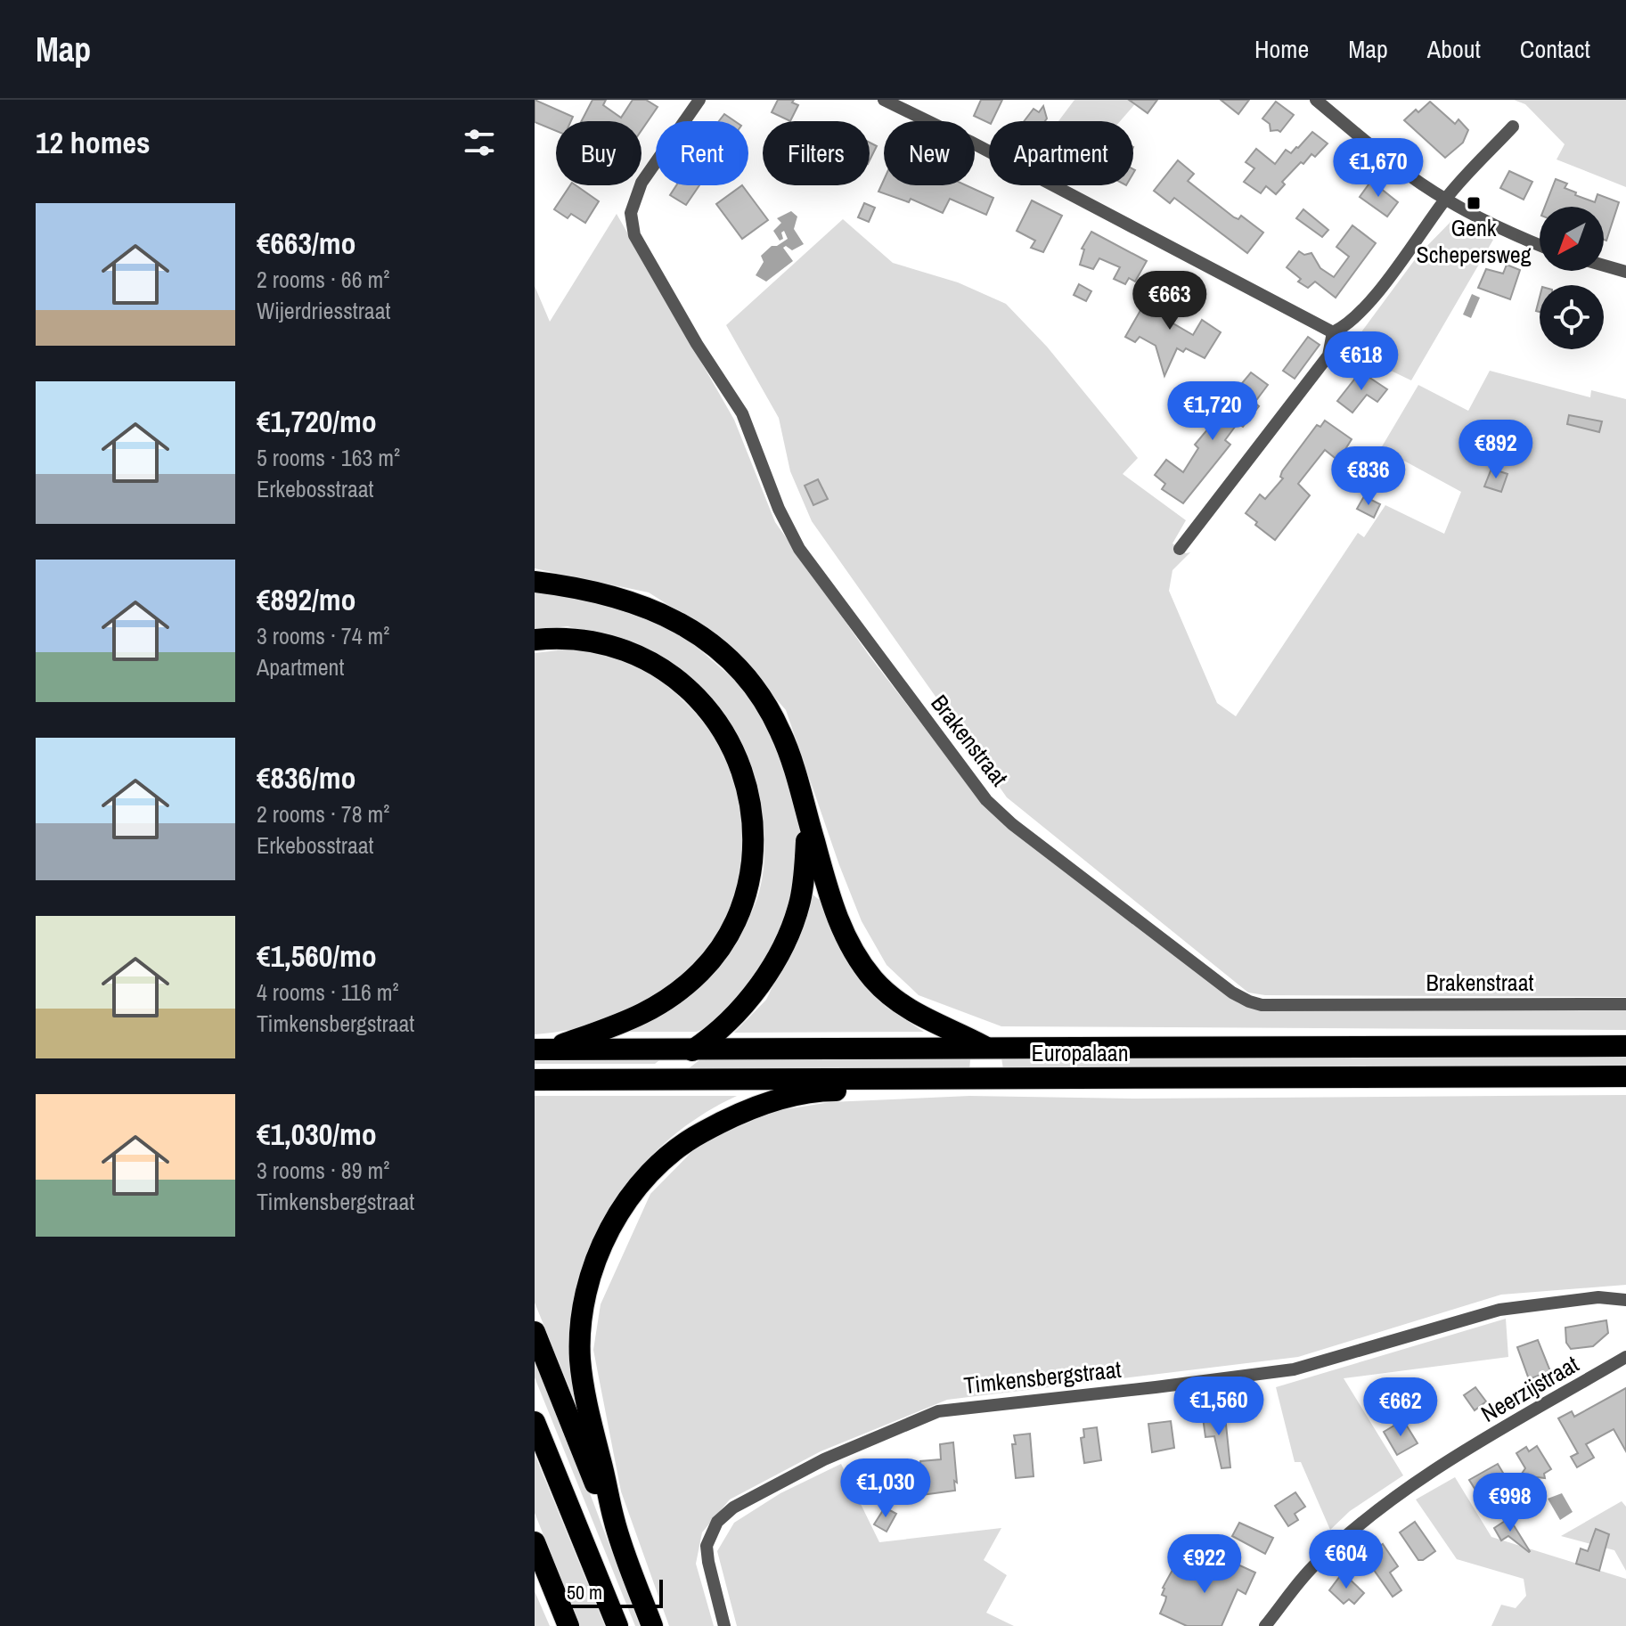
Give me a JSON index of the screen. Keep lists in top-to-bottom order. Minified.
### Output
{"streets":{"highway":["Europalaan"],"street":["Brakenstraat","Timkensbergstraat","Neerzijstraat"]},"places":{"transit":["Genk Schepersweg"]},"scale_bar":"50 m","north":"bottom left","page":{"header":"Map","nav":["Home","Map","About","Contact"],"heading":"12 homes","chip":["Buy","Rent","Filters","New","Apartment"],"price":["€1,670","€663","€618","€1,720","€892","€836","€1,560","€662","€1,030","€998","€604","€922"],"list":[{"name":"€663/mo","note":"2 rooms · 66 m² · Wijerdriesstraat"},{"name":"€1,720/mo","note":"5 rooms · 163 m² · Erkebosstraat"},{"name":"€892/mo","note":"3 rooms · 74 m² · Apartment"},{"name":"€836/mo","note":"2 rooms · 78 m² · Erkebosstraat"},{"name":"€1,560/mo","note":"4 rooms · 116 m² · Timkensbergstraat"},{"name":"€1,030/mo","note":"3 rooms · 89 m² · Timkensbergstraat"}],"scale":"50 m"}}
